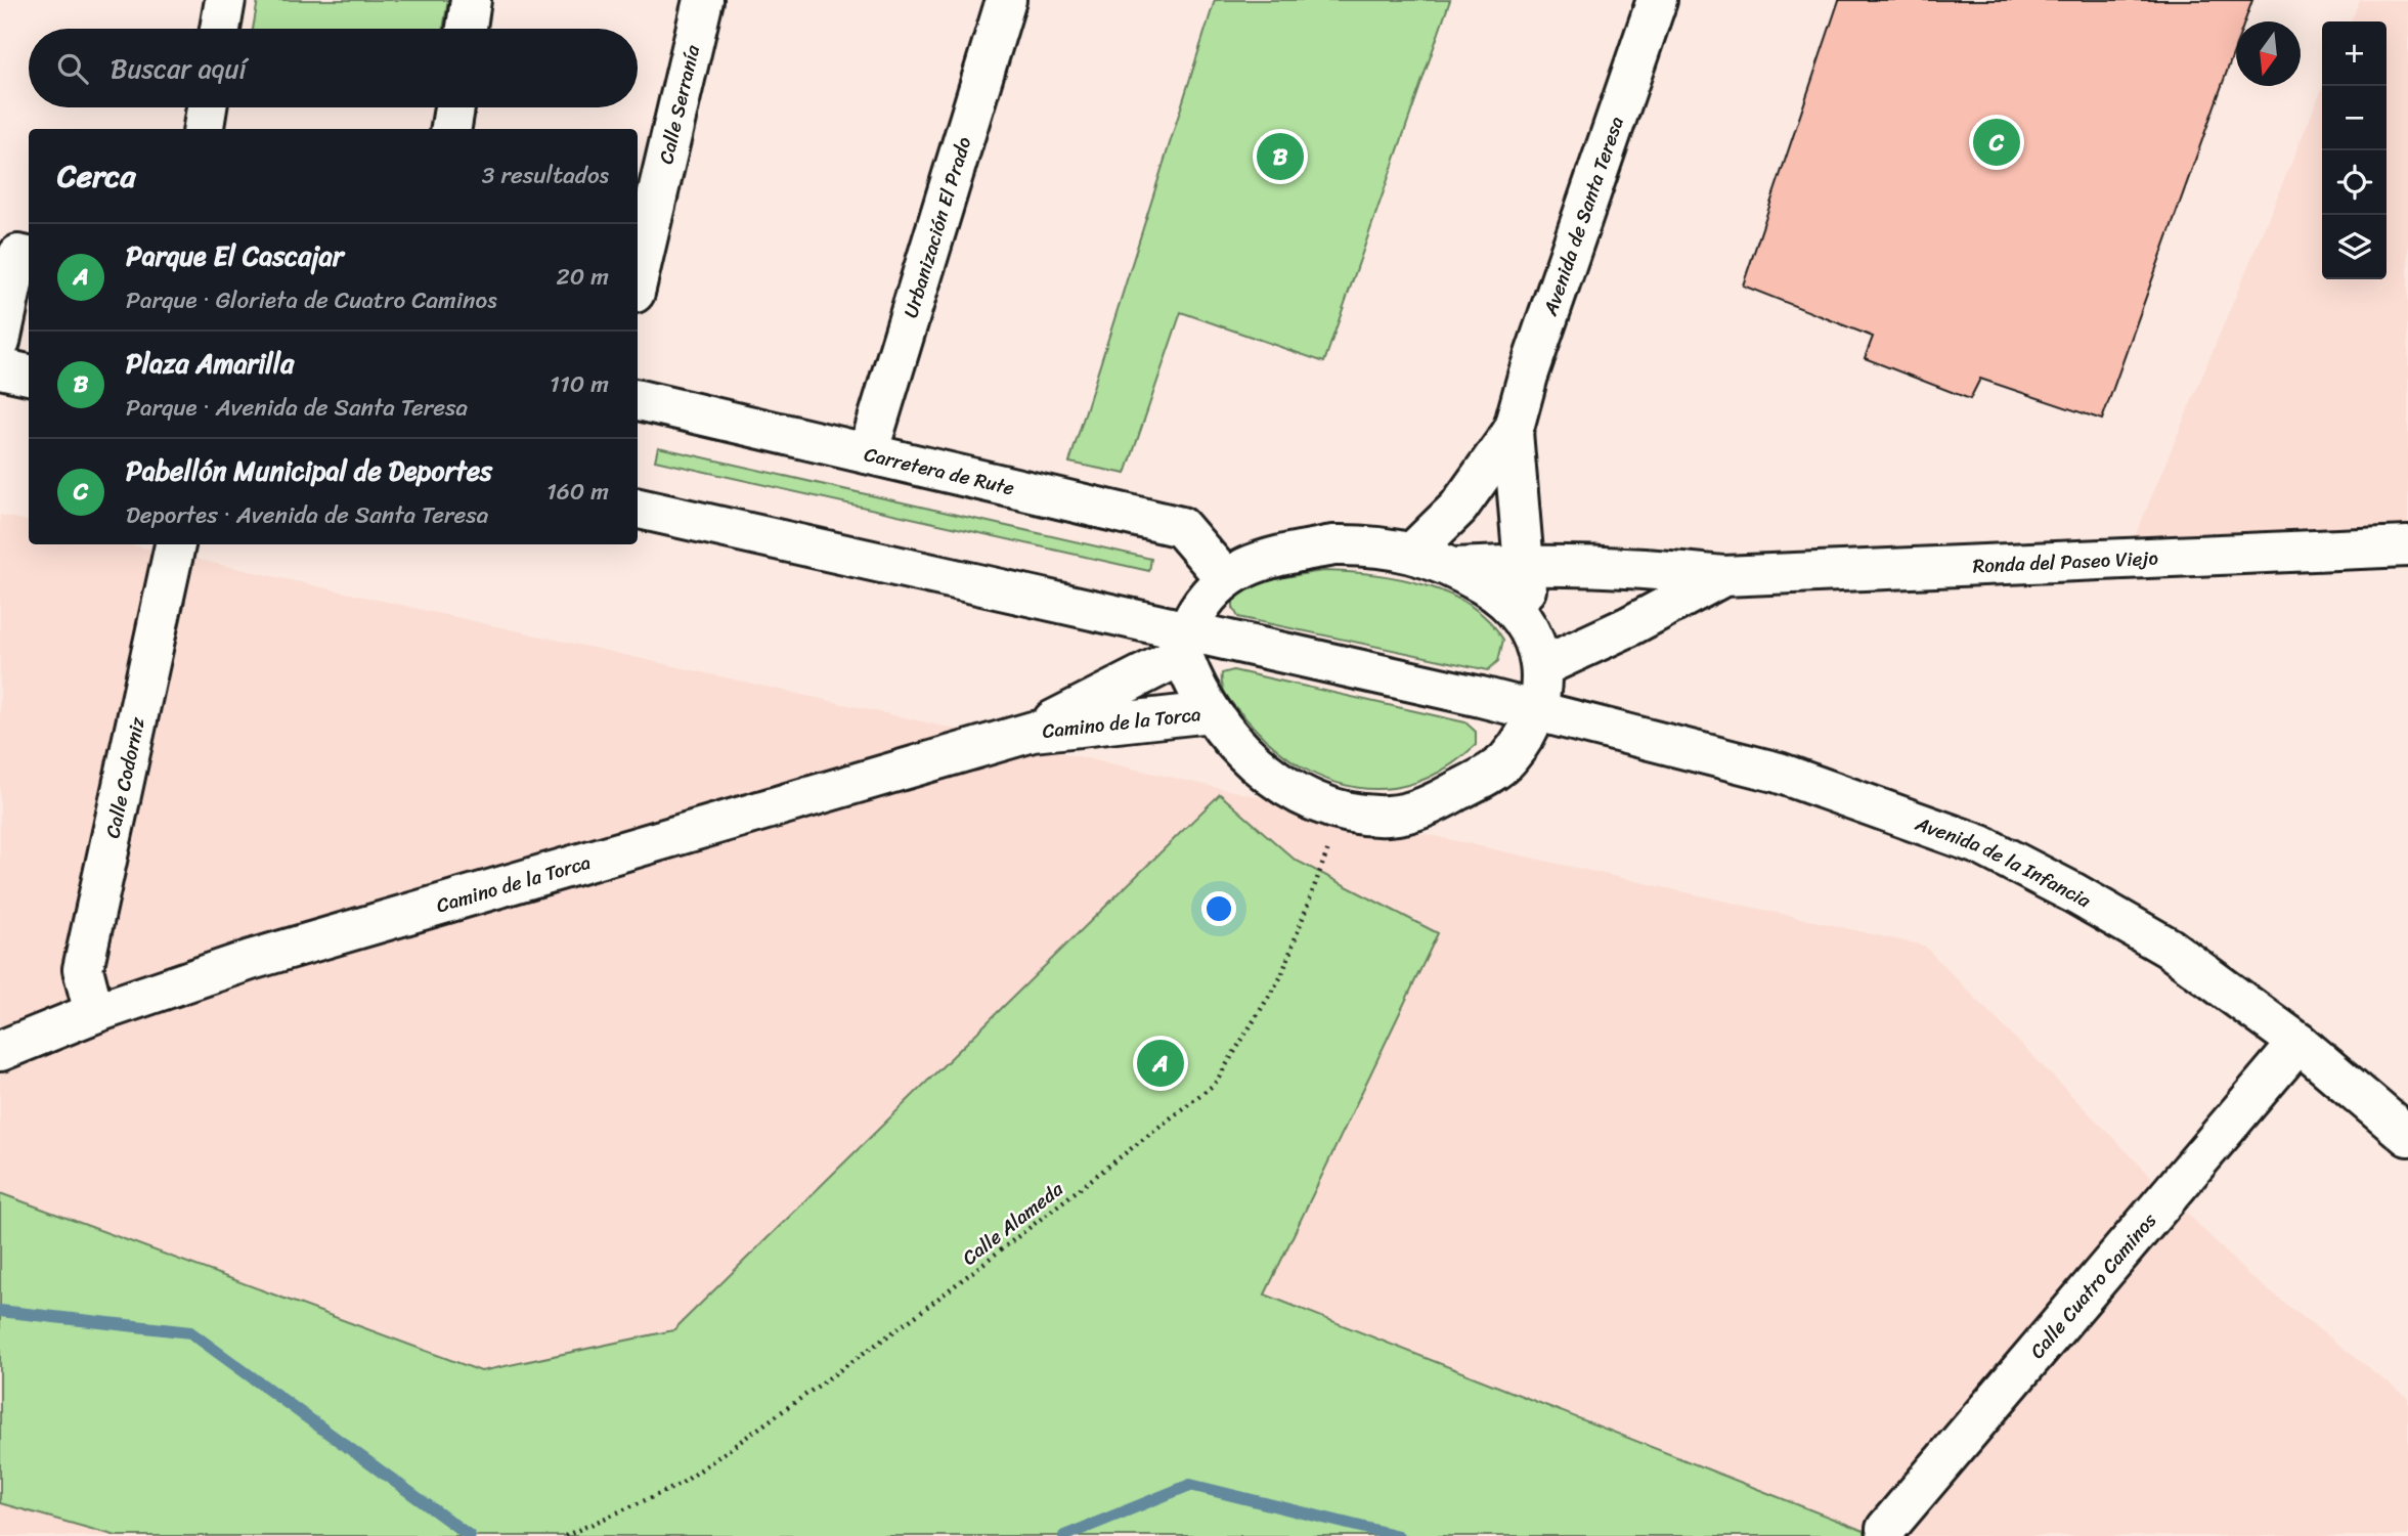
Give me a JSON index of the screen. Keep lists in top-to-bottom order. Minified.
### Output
{"streets":{"street":["Calle Serranía","Avenida de Santa Teresa","Urbanización El Prado","Carretera de Rute","Ronda del Paseo Viejo","Camino de la Torca","Calle Codorniz","Avenida de la Infancia","Calle Cuatro Caminos"],"path":["Calle Alameda"]},"crossings":[["Avenida de Santa Teresa","Ronda del Paseo Viejo"],["Urbanización El Prado","Carretera de Rute"],["Camino de la Torca","Calle Codorniz"],["Camino de la Torca","Avenida de la Infancia"],["Avenida de la Infancia","Calle Cuatro Caminos"]],"north":"bottom","page":{"map_buttons":["+","−"],"search":"Buscar aquí","pins":["C","B","A"],"heading":["Cerca","3 resultados"],"list":[{"mark":"A","name":"Parque El Cascajar","note":"Parque · Glorieta de Cuatro Caminos","value":"20 m"},{"mark":"B","name":"Plaza Amarilla","note":"Parque · Avenida de Santa Teresa","value":"110 m"},{"mark":"C","name":"Pabellón Municipal de Deportes","note":"Deportes · Avenida de Santa Teresa","value":"160 m"}]}}
